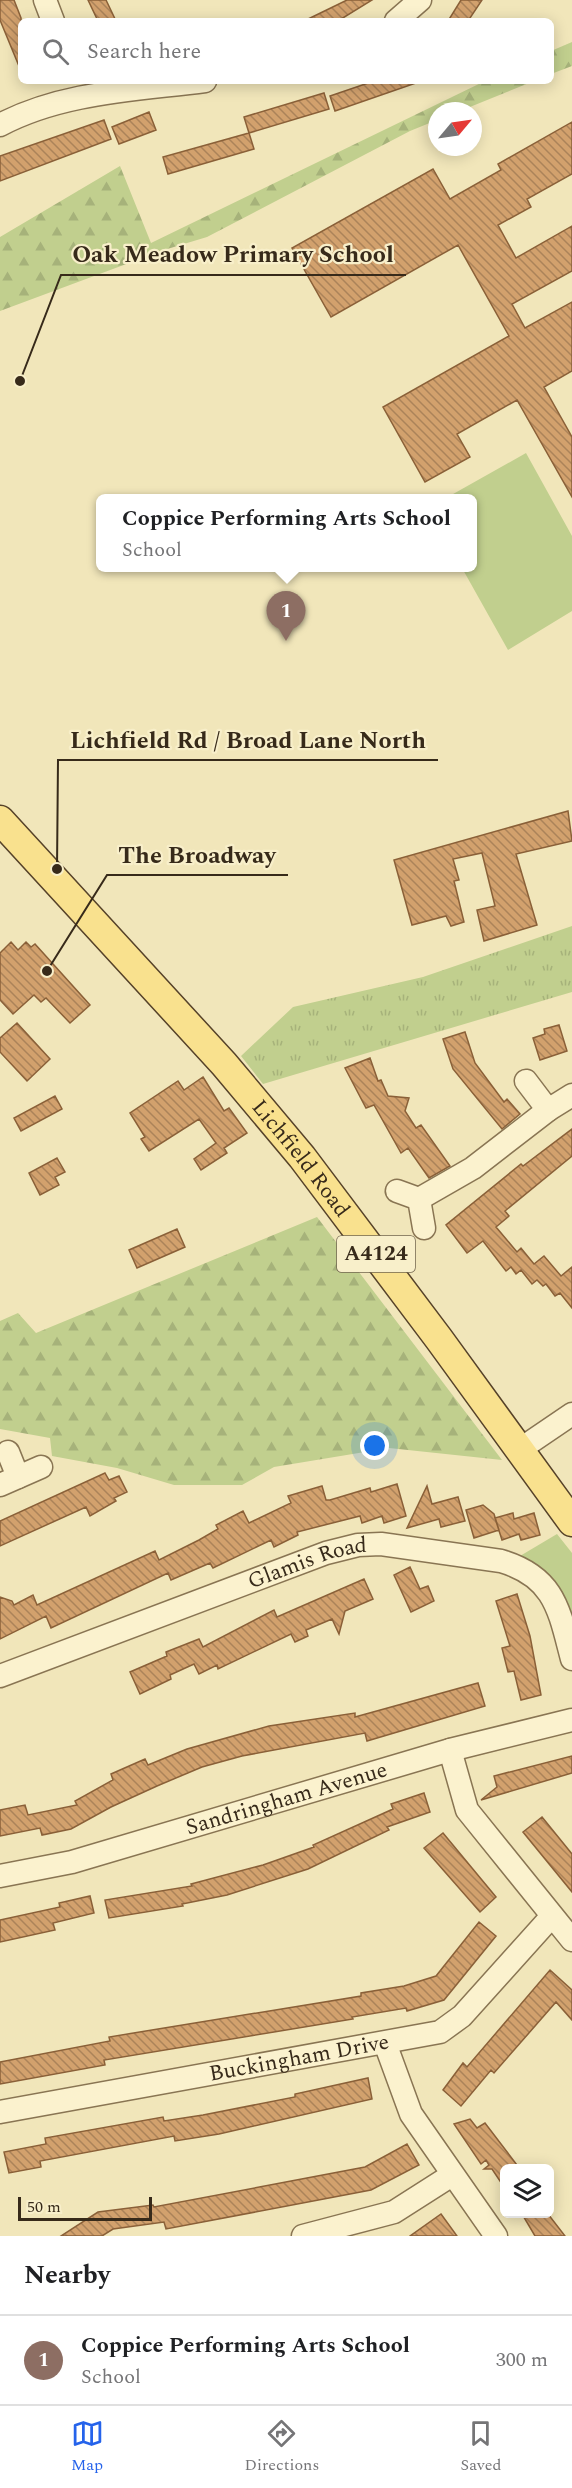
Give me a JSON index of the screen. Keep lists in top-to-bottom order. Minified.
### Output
{"streets":{"main road":["Lichfield Road","A4124"],"street":["Glamis Road","Sandringham Avenue","Buckingham Drive"]},"places":["Oak Meadow Primary School","Lichfield Rd / Broad Lane North","The Broadway"],"scale_bar":"50 m","north":"top right","page":{"search":"Search here","popup":["Coppice Performing Arts School","School"],"pins":"1","scale":"50 m","heading":"Nearby","list":[{"mark":"1","name":"Coppice Performing Arts School","note":"School","value":"300 m"}],"nav":["Map","Directions","Saved"]}}
